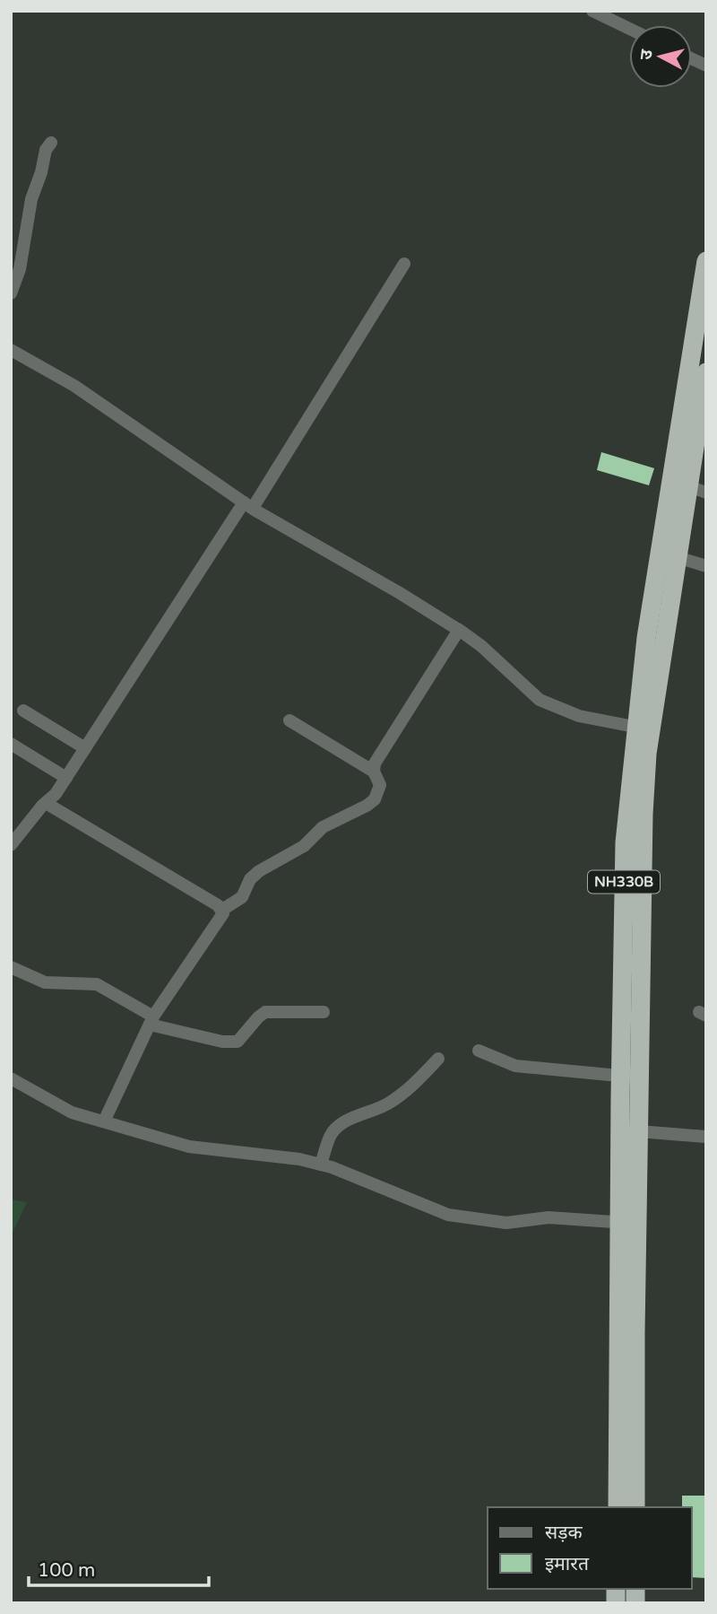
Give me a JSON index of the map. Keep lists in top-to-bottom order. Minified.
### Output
{"streets":{"highway":["NH330B"]},"legend":["सड़क","इमारत"],"scale_bar":"100 m","north":"left"}
